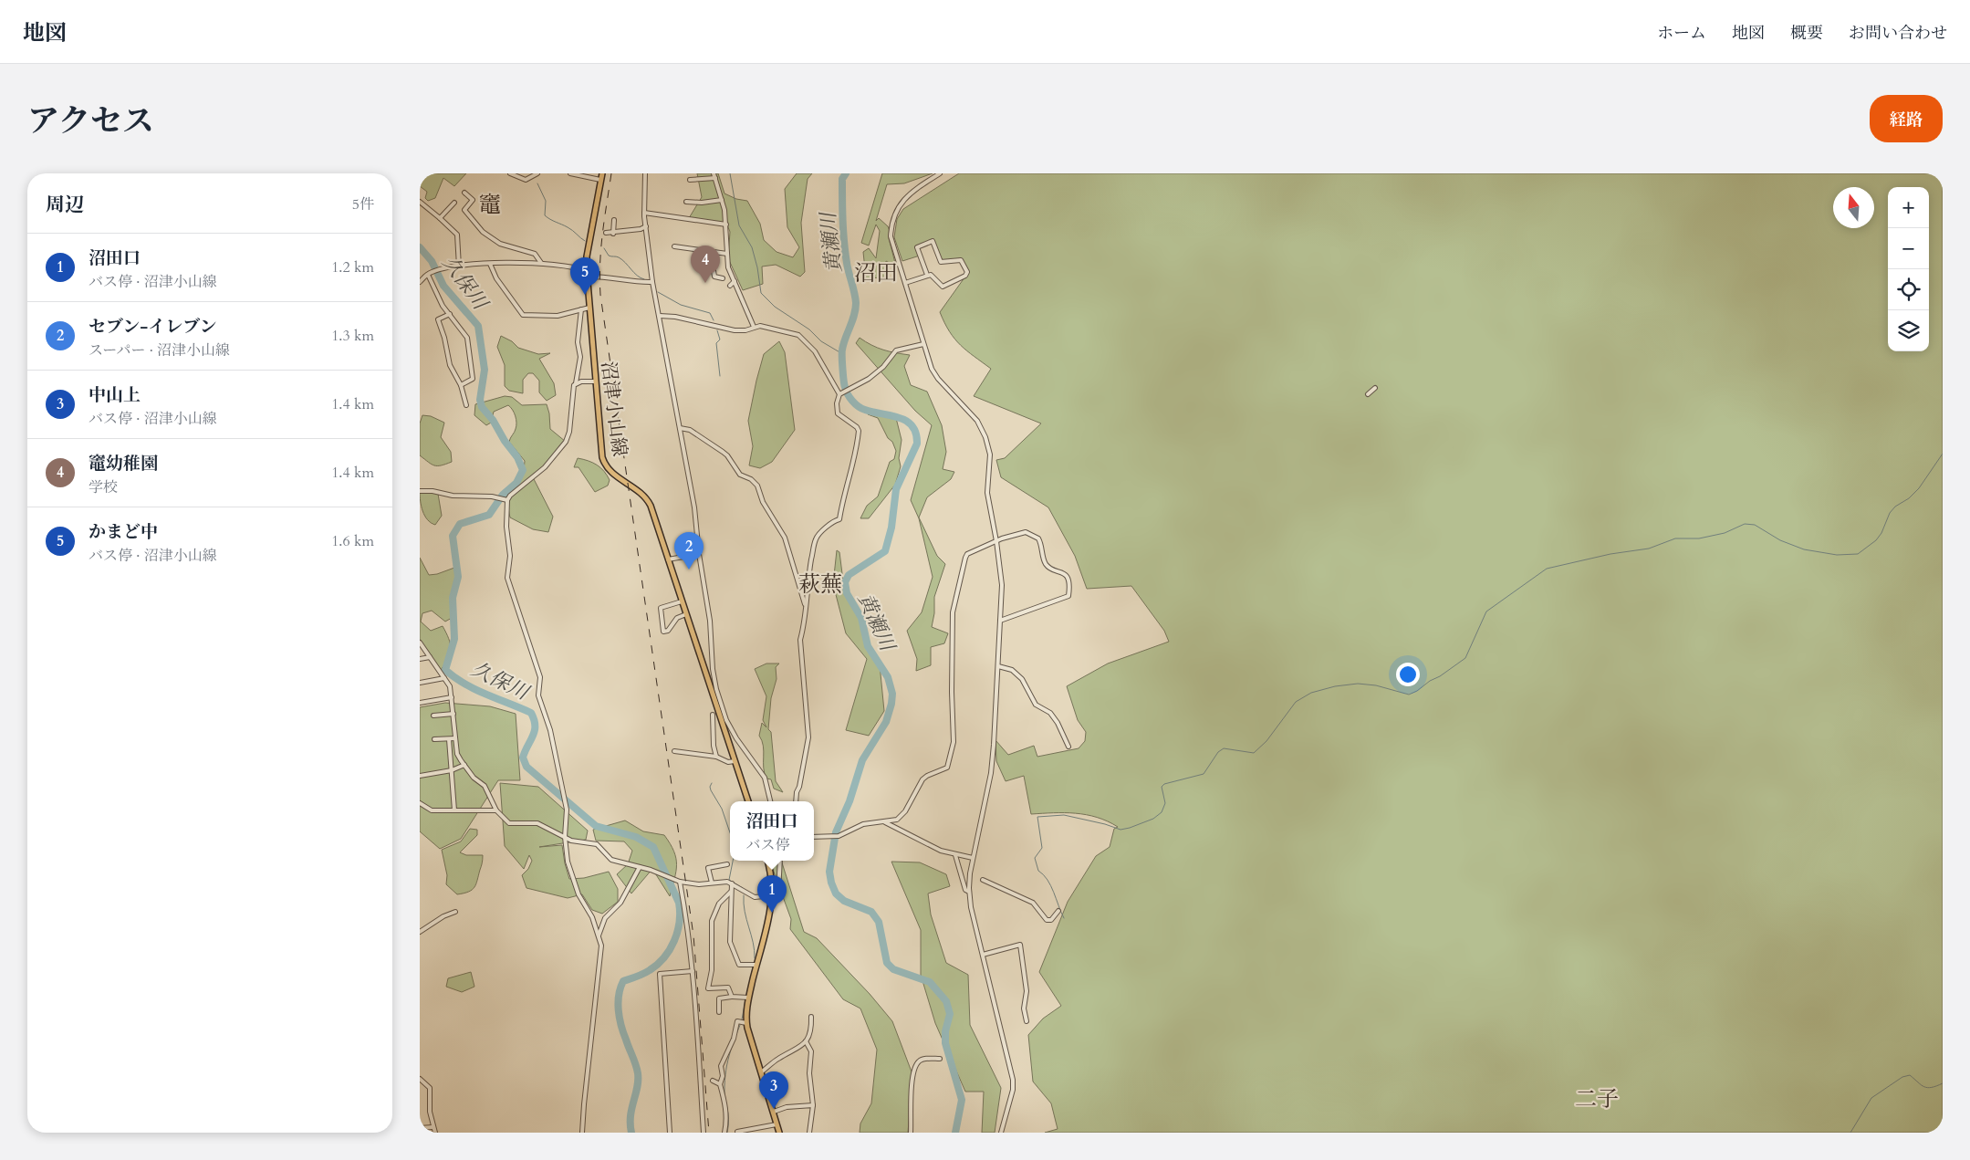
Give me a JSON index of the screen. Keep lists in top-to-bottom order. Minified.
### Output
{"streets":{"main road":["沼津小山線"]},"districts":["竈","沼田","萩蕪","二子"],"water":["黄瀬川","久保川"],"north":"top","page":{"header":"地図","nav":["ホーム","地図","概要","お問い合わせ"],"title":"アクセス","buttons":"経路","heading":["周辺","5件"],"map_buttons":["+","−"],"list":[{"mark":"1","name":"沼田口","note":"バス停 · 沼津小山線","value":"1.2 km"},{"mark":"2","name":"セブン-イレブン","note":"スーパー · 沼津小山線","value":"1.3 km"},{"mark":"3","name":"中山上","note":"バス停 · 沼津小山線","value":"1.4 km"},{"mark":"4","name":"竈幼稚園","note":"学校","value":"1.4 km"},{"mark":"5","name":"かまど中","note":"バス停 · 沼津小山線","value":"1.6 km"}],"pins":["4","5","2","1","3"],"popup":["沼田口","バス停"]}}
